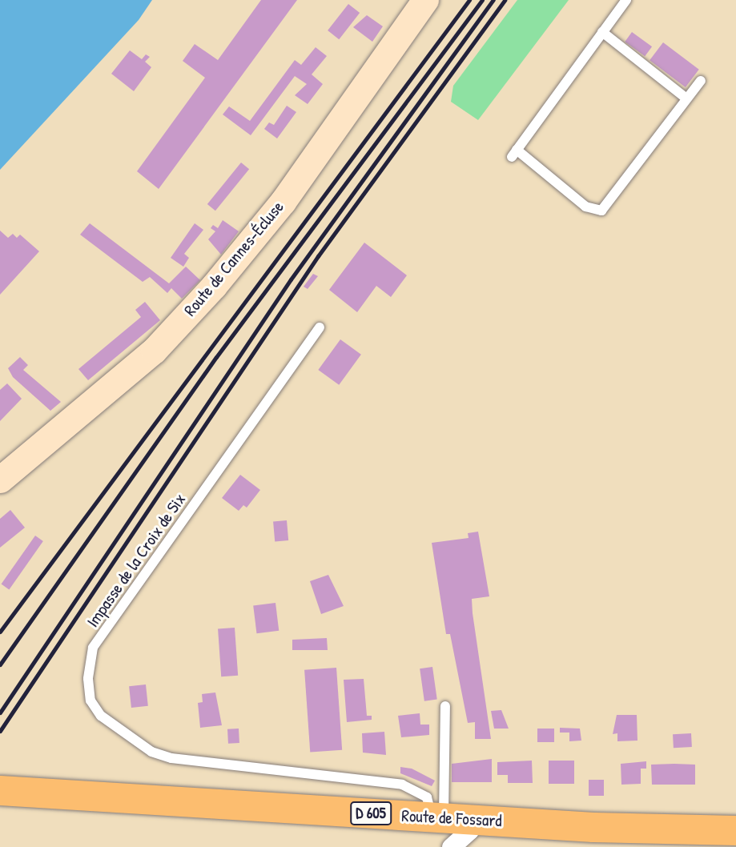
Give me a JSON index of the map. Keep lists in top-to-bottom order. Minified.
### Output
{"streets":{"main road":["D 605","Route de Fossard"],"street":["Route de Cannes-Écluse"],"lane":["Impasse de la Croix de Six"]},"crossings":[["Impasse de la Croix de Six","Route de Fossard"]]}
